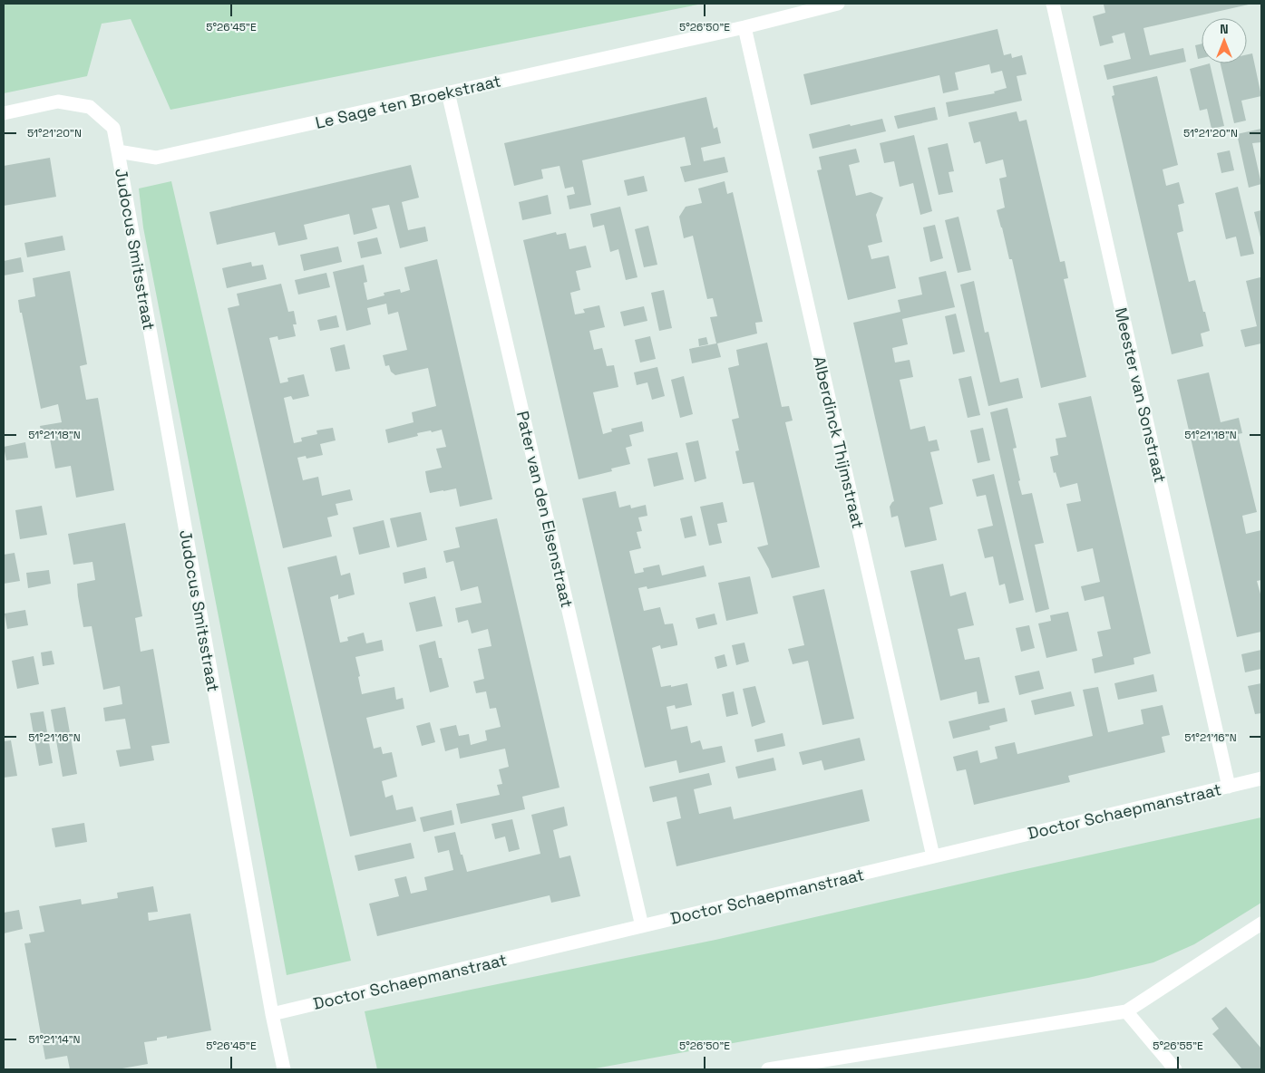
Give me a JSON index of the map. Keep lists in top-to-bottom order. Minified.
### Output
{"streets":{"street":["Le Sage ten Broekstraat","Judocus Smitsstraat","Meester van Sonstraat","Alberdinck Thijmstraat","Pater van den Elsenstraat","Doctor Schaepmanstraat"]},"crossings":[["Le Sage ten Broekstraat","Judocus Smitsstraat"],["Le Sage ten Broekstraat","Alberdinck Thijmstraat"],["Le Sage ten Broekstraat","Pater van den Elsenstraat"],["Judocus Smitsstraat","Doctor Schaepmanstraat"],["Meester van Sonstraat","Doctor Schaepmanstraat"],["Alberdinck Thijmstraat","Doctor Schaepmanstraat"],["Pater van den Elsenstraat","Doctor Schaepmanstraat"]],"north":"top","coordinates":["5°26'45\"E","5°26'50\"E","51°21'20\"N","51°21'18\"N","51°21'16\"N","51°21'14\"N","5°26'55\"E"]}
